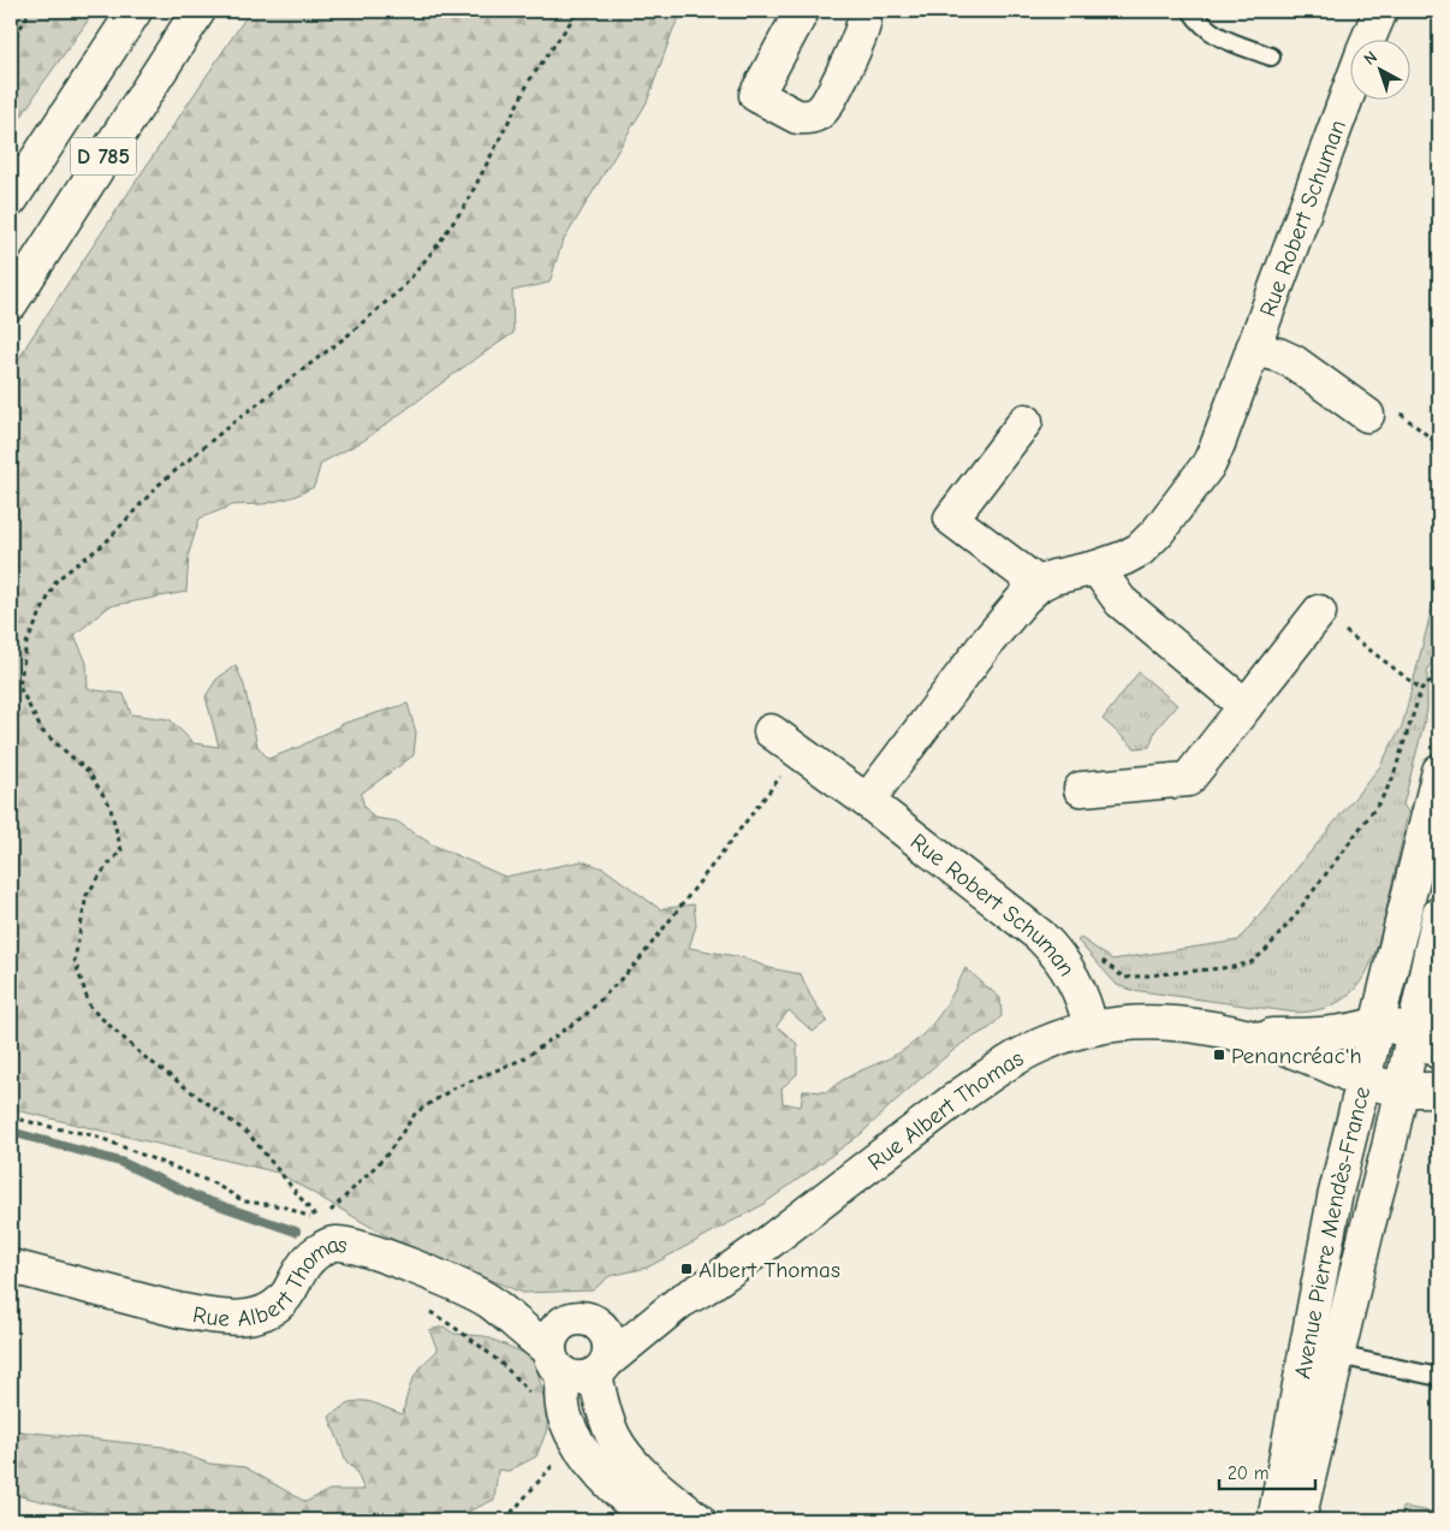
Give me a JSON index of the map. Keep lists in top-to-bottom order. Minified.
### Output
{"streets":{"main road":["D 785","Rue Robert Schuman","Rue Albert Thomas","Avenue Pierre Mendès-France"]},"crossings":[["Rue Robert Schuman","Rue Albert Thomas"],["Rue Albert Thomas","Avenue Pierre Mendès-France"]],"places":{"transit":["Penancréac'h","Albert Thomas"]},"scale_bar":"20 m","north":"top left"}
